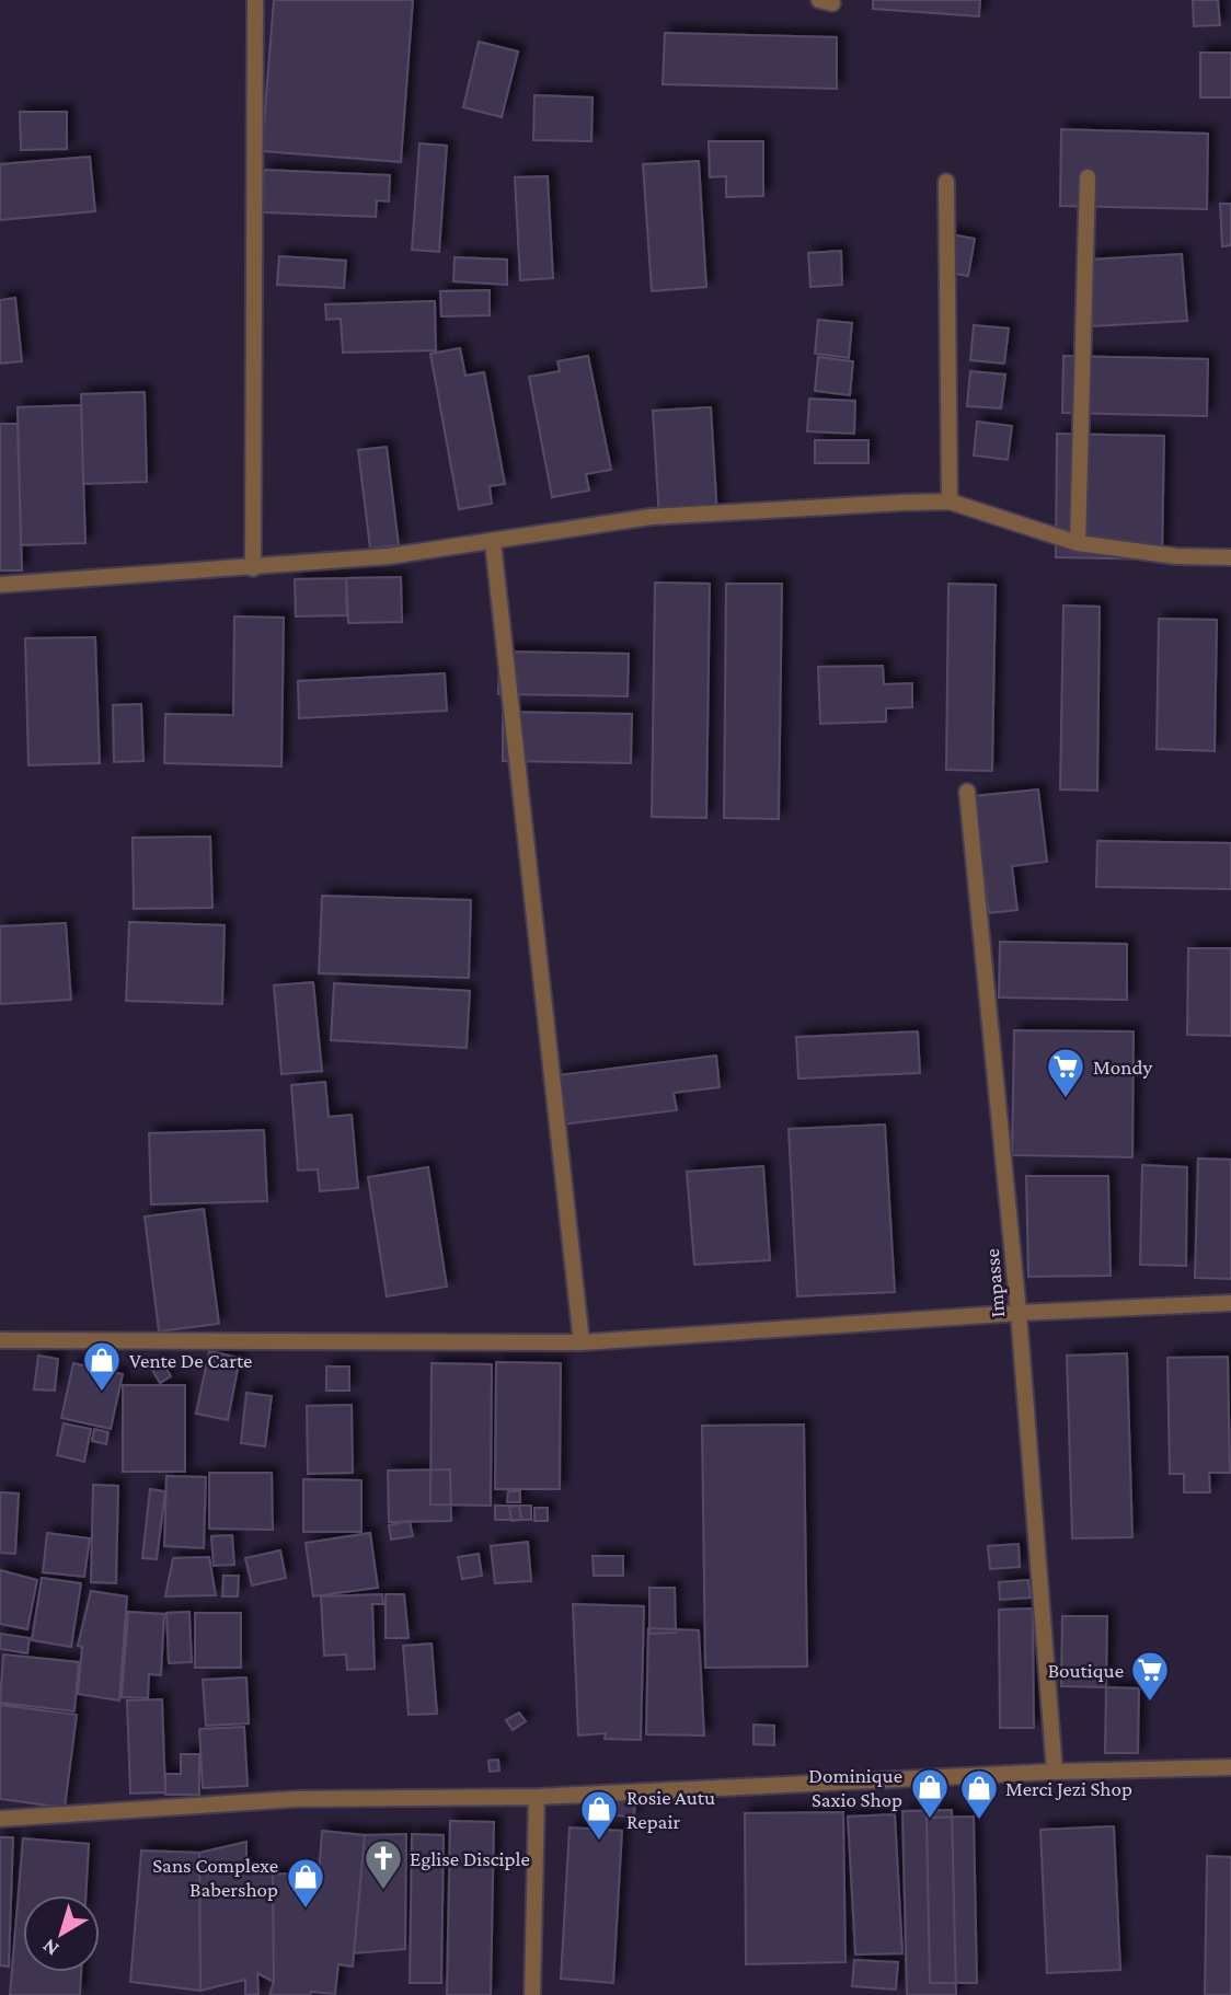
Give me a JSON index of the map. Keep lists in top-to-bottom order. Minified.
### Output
{"streets":{"street":["Impasse"]},"places":{"supermarket":["Mondy","Boutique"],"shop":["Vente De Carte","Dominique Saxio Shop","Merci Jezi Shop","Rosie Autu Repair","Sans Complexe Babershop"],"church":["Eglise Disciple"]},"north":"bottom left"}
